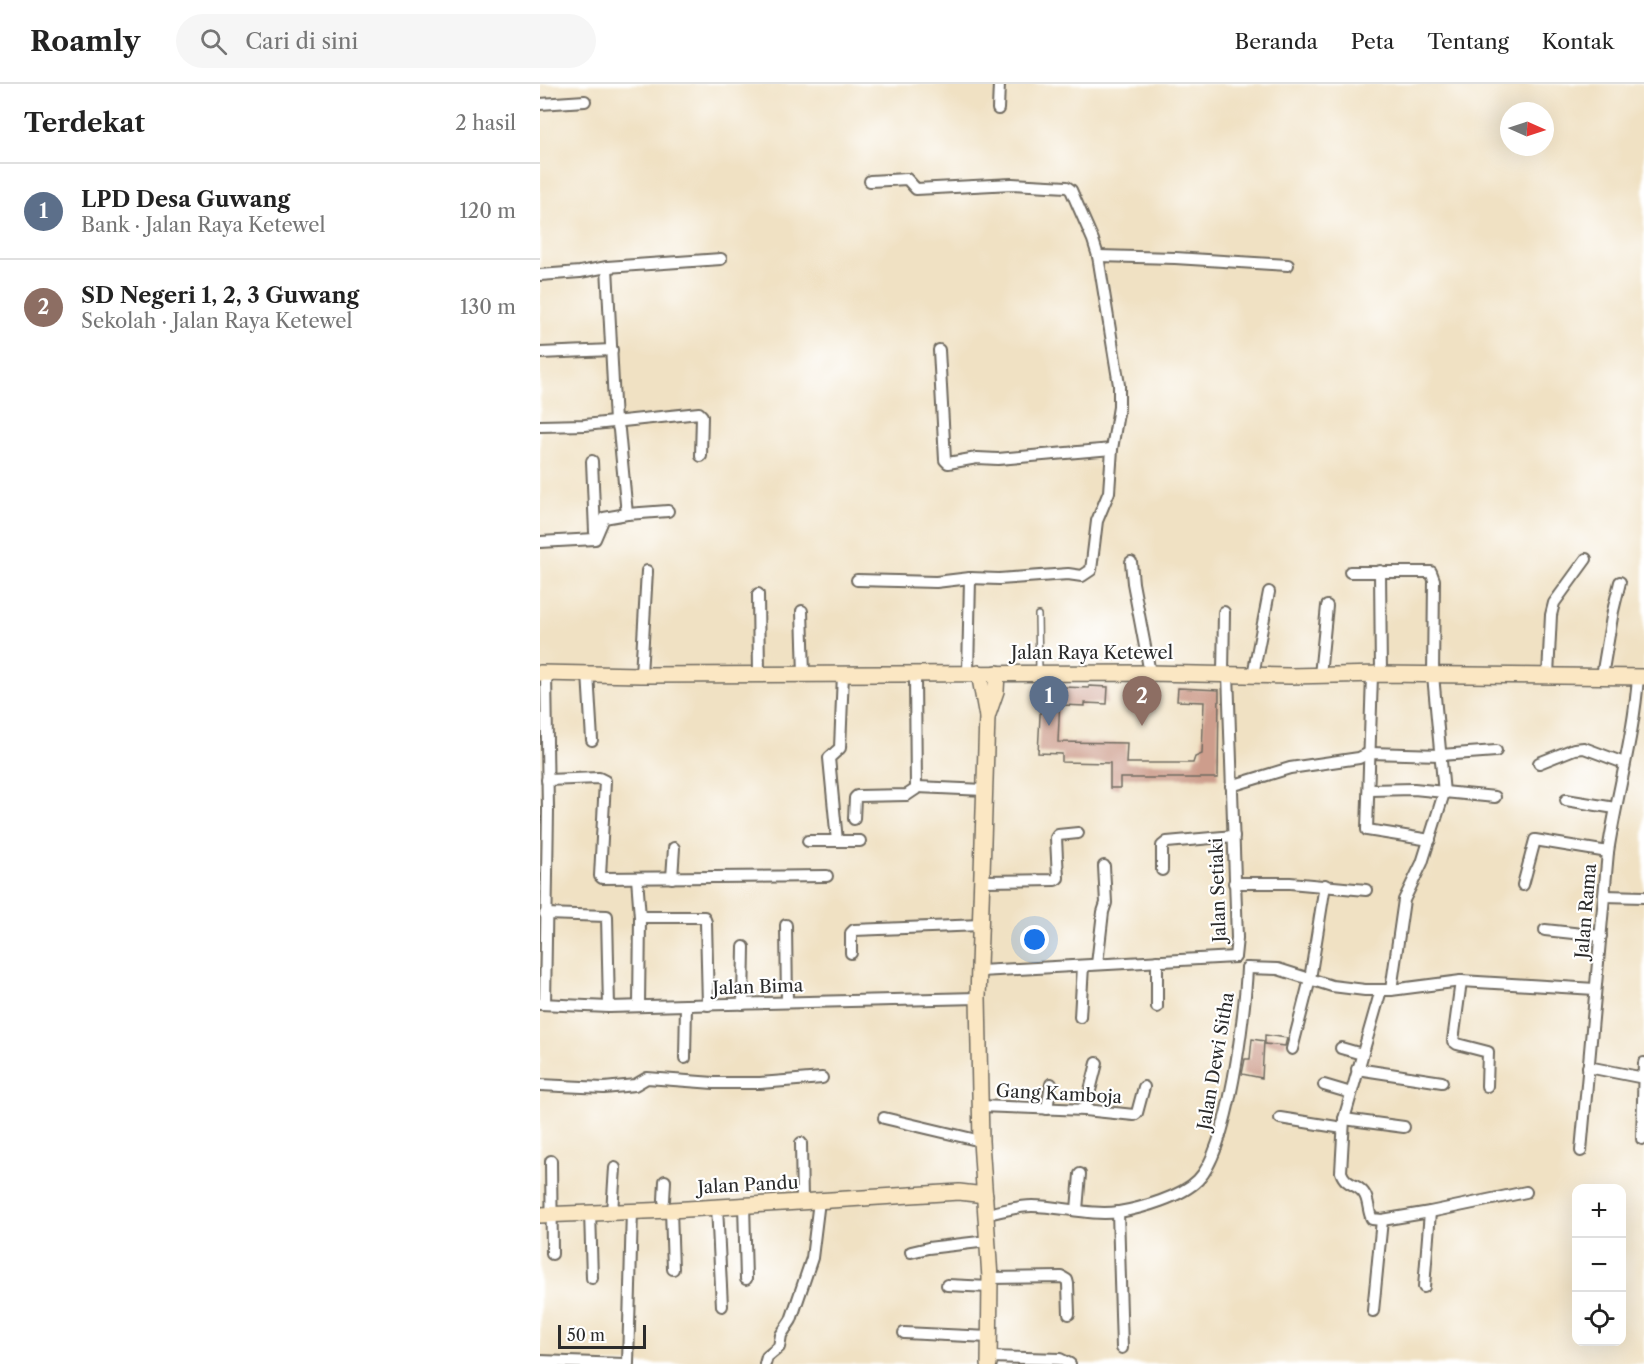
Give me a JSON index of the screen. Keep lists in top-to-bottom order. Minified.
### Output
{"streets":{"street":["Jalan Raya Ketewel","Jalan Setiaki","Jalan Rama","Jalan Bima","Jalan Dewi Sitha","Gang Kamboja","Jalan Pandu"]},"crossings":[["Jalan Raya Ketewel","Jalan Setiaki"],["Jalan Raya Ketewel","Jalan Rama"]],"scale_bar":"50 m","north":"right","page":{"header":"Roamly","search":"Cari di sini","nav":["Beranda","Peta","Tentang","Kontak"],"heading":["Terdekat","2 hasil"],"list":[{"mark":"1","name":"LPD Desa Guwang","note":"Bank · Jalan Raya Ketewel","value":"120 m"},{"mark":"2","name":"SD Negeri 1, 2, 3 Guwang","note":"Sekolah · Jalan Raya Ketewel","value":"130 m"}],"pins":["1","2"],"map_buttons":["+","−"],"scale":"50 m"}}
